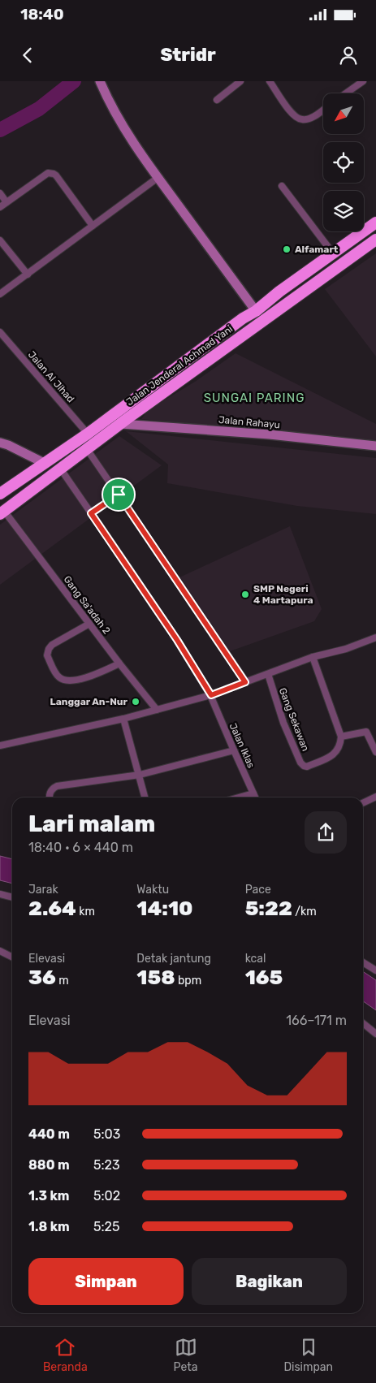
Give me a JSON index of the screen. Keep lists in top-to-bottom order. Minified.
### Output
{"streets":{"highway":["Jalan Jenderal Achmad Yani"],"street":["Jalan Al Jihad","Jalan Rahayu","Gang Sa'adah 2","Gang Sekawan","Jalan Iklas"]},"crossings":[["Jalan Jenderal Achmad Yani","Jalan Al Jihad"],["Jalan Jenderal Achmad Yani","Jalan Rahayu"],["Jalan Jenderal Achmad Yani","Gang Sa'adah 2"],["Jalan Jenderal Achmad Yani","Jalan Iklas"]],"districts":["SUNGAI PARING"],"places":["Alfamart","SMP Negeri 4 Martapura","Langgar An-Nur"],"north":"bottom left","page":{"status":"18:40","header":"Stridr","heading":["Lari malam","18:40 · 6 × 440 m"],"stats":[["Jarak","2.64 km"],["Waktu","14:10"],["Pace","5:22 /km"],["Elevasi","36 m"],["Detak jantung","158 bpm"],["kcal","165"]],"chart":["Elevasi","166–171 m"],"list":[{"name":"440 m","note":"5:03"},{"name":"880 m","note":"5:23"},{"name":"1.3 km","note":"5:02"},{"name":"1.8 km","note":"5:25"}],"buttons":["Simpan","Bagikan"],"tabs":["Beranda","Peta","Disimpan"]}}
